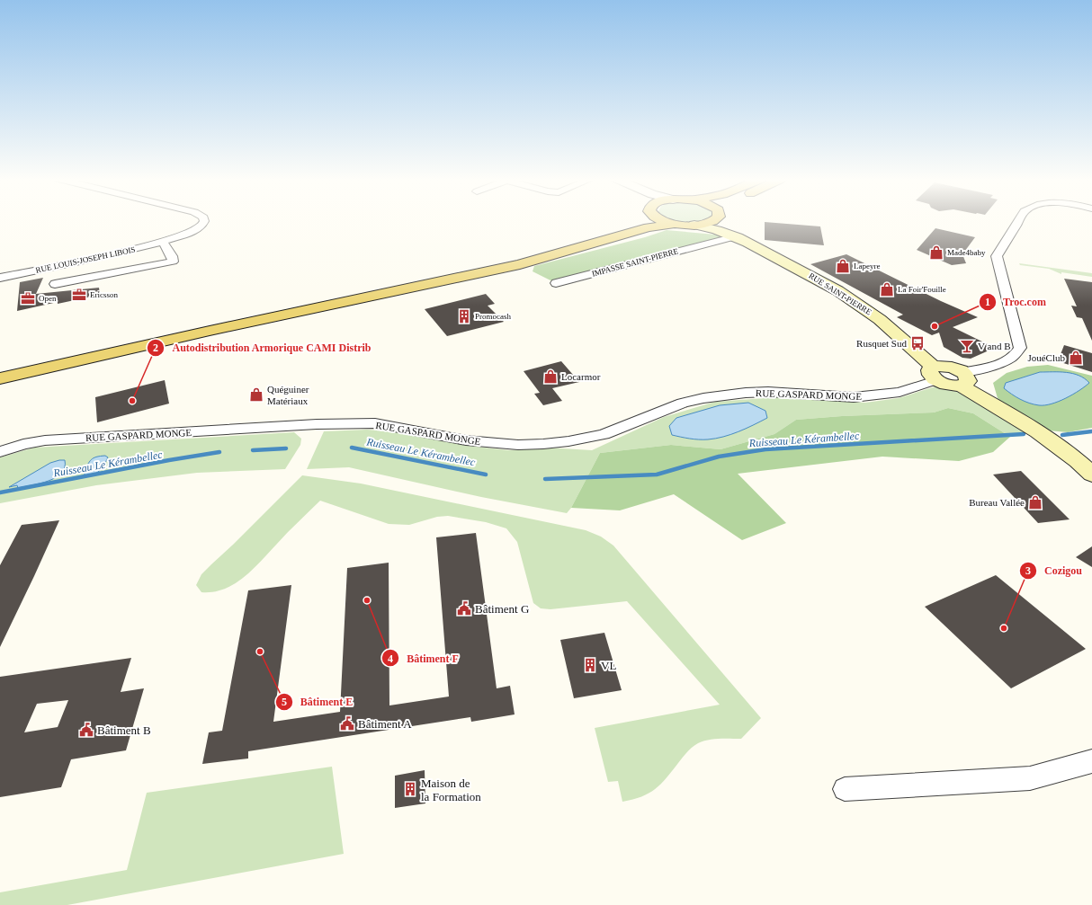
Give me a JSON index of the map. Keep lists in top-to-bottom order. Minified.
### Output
{"streets":{"main road":["RUE SAINT-PIERRE"],"street":["RUE LOUIS-JOSEPH LIBOIS","IMPASSE SAINT-PIERRE","RUE GASPARD MONGE"]},"crossings":[["IMPASSE SAINT-PIERRE","RUE SAINT-PIERRE"],["RUE SAINT-PIERRE","RUE GASPARD MONGE"]],"water":["Ruisseau Le Kérambellec"],"places":{"shop":["Made4baby","Lapeyre","La Foir'Fouille","JouéClub","Locarmor","Quéguiner Matériaux","Bureau Vallée"],"office":["Ericsson","Open"],"building":["Promocash","VL","Maison de la Formation"],"other":["Troc.com","Autodistribution Armorique CAMI Distrib","Bâtiment F","Cozigou","Bâtiment E"],"bus stop":["Rusquet Sud"],"bar":["V and B"],"public building":["Bâtiment G","Bâtiment A","Bâtiment B"]}}
